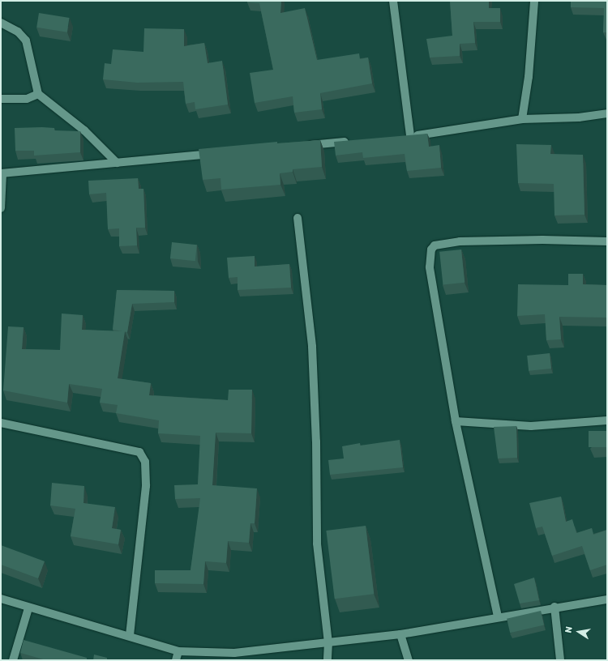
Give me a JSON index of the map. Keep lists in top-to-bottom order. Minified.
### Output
{"north":"left"}
